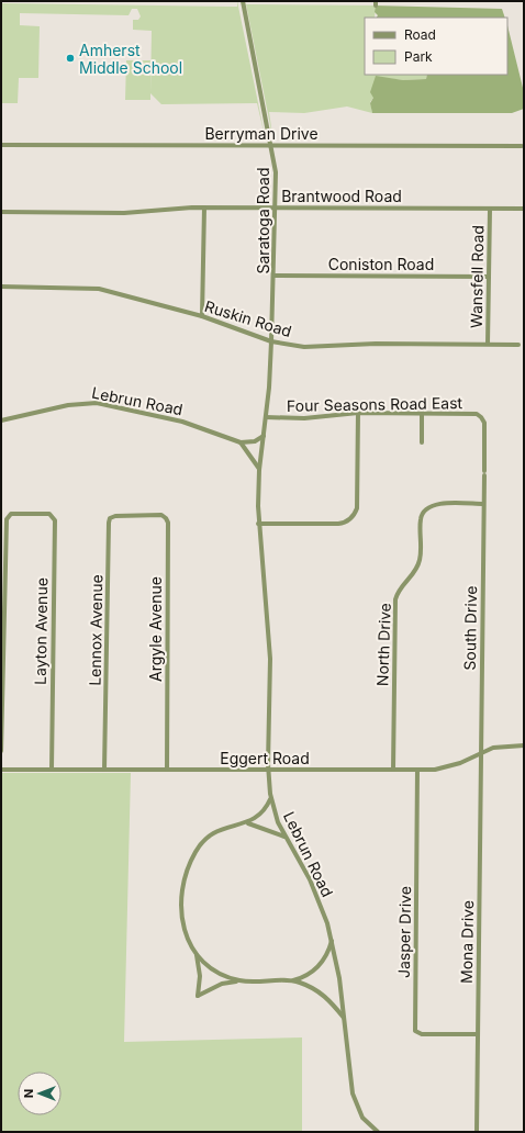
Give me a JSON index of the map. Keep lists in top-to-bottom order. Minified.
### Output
{"streets":{"street":["Berryman Drive","Brantwood Road","Saratoga Road","Coniston Road","Wansfell Road","Ruskin Road","Lebrun Road","Four Seasons Road East","South Drive","Argyle Avenue","Lennox Avenue","Layton Avenue","North Drive","Eggert Road","Jasper Drive","Mona Drive"]},"crossings":[["Berryman Drive","Saratoga Road"],["Brantwood Road","Saratoga Road"],["Brantwood Road","Wansfell Road"],["Saratoga Road","Coniston Road"],["Saratoga Road","Ruskin Road"],["Saratoga Road","Lebrun Road"],["Saratoga Road","Four Seasons Road East"],["Coniston Road","Wansfell Road"],["Wansfell Road","Ruskin Road"],["Lebrun Road","Four Seasons Road East"],["Lebrun Road","Eggert Road"],["Four Seasons Road East","South Drive"],["Four Seasons Road East","North Drive"],["South Drive","North Drive"],["South Drive","Eggert Road"],["South Drive","Mona Drive"],["Argyle Avenue","Lennox Avenue"],["Argyle Avenue","Eggert Road"],["Lennox Avenue","Eggert Road"],["Layton Avenue","Eggert Road"],["North Drive","Eggert Road"],["Eggert Road","Jasper Drive"],["Eggert Road","Mona Drive"],["Jasper Drive","Mona Drive"]],"places":["Amherst Middle School"],"legend":["Road","Park"],"north":"left"}
